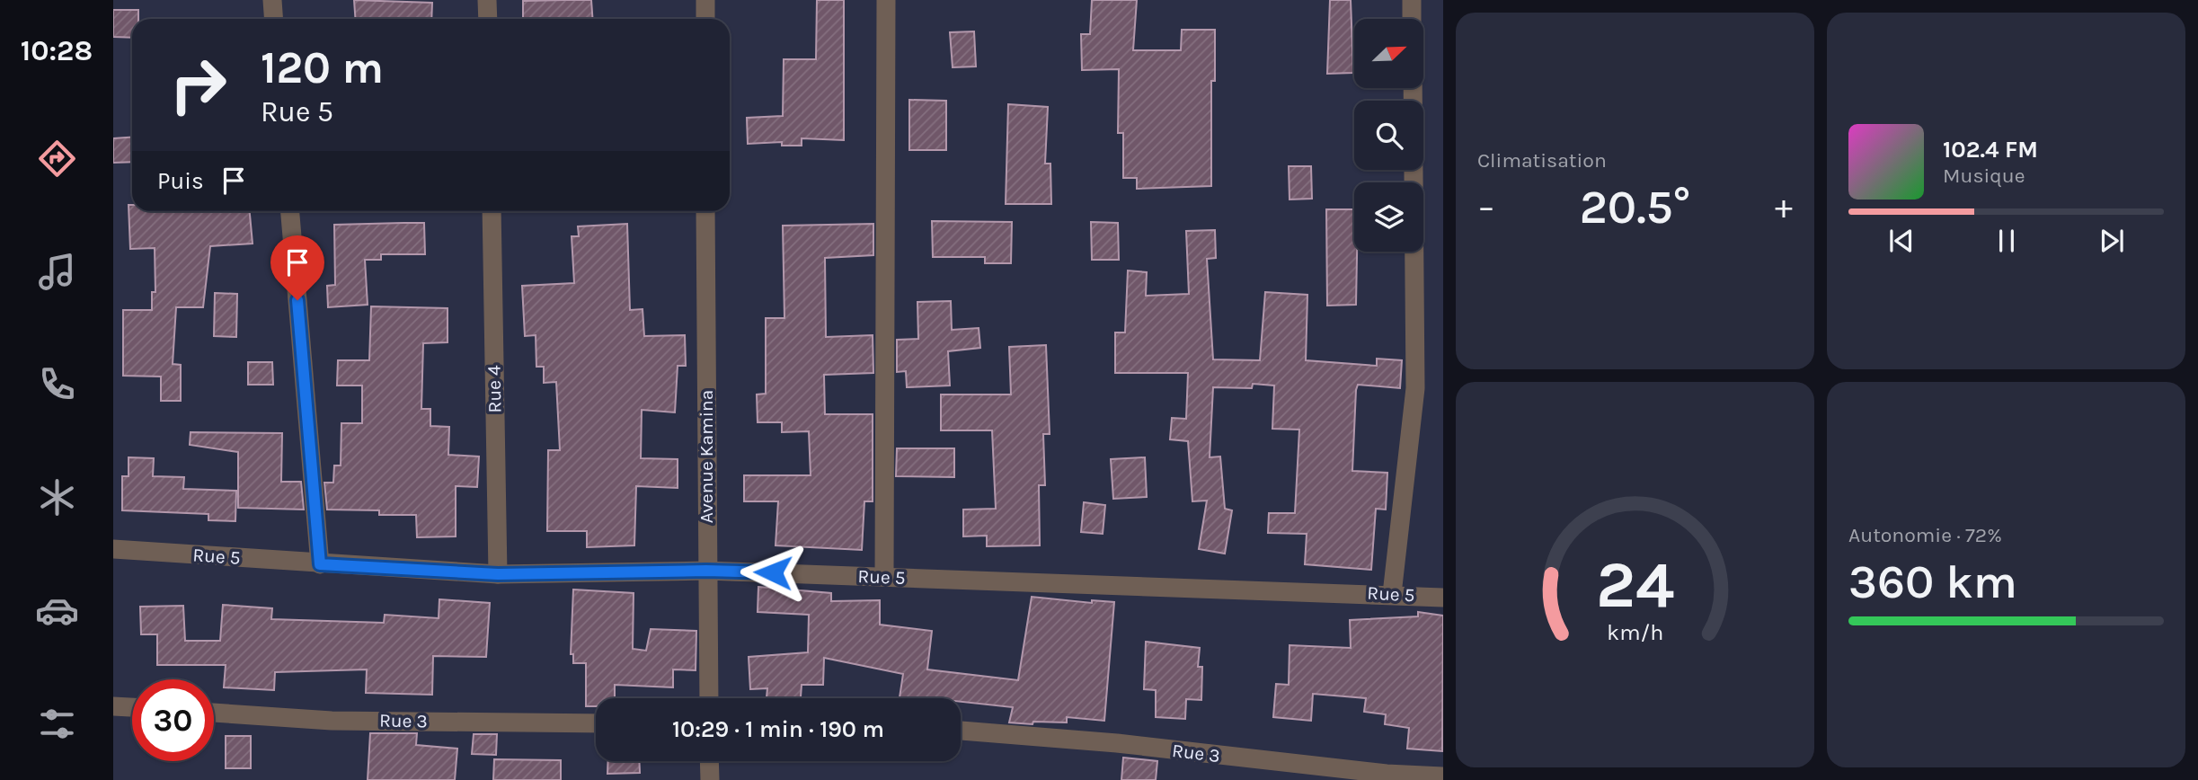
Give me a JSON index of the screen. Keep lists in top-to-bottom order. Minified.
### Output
{"streets":{"street":["Rue 4","Avenue Kamina","Rue 5","Rue 3"]},"crossings":[["Rue 4","Rue 5"],["Avenue Kamina","Rue 5"]],"north":"top right","page":{"tabs":"10:28","tile":["Climatisation",["Autonomie · 72%","360 km"]],"turn":["120 m","Rue 5"],"song":["102.4 FM","Musique"],"then":"Puis","heat":["−","20.5°","+"],"limit":"30","trip":"10:29 · 1 min · 190 m","gauge":["24","km/h"]}}
